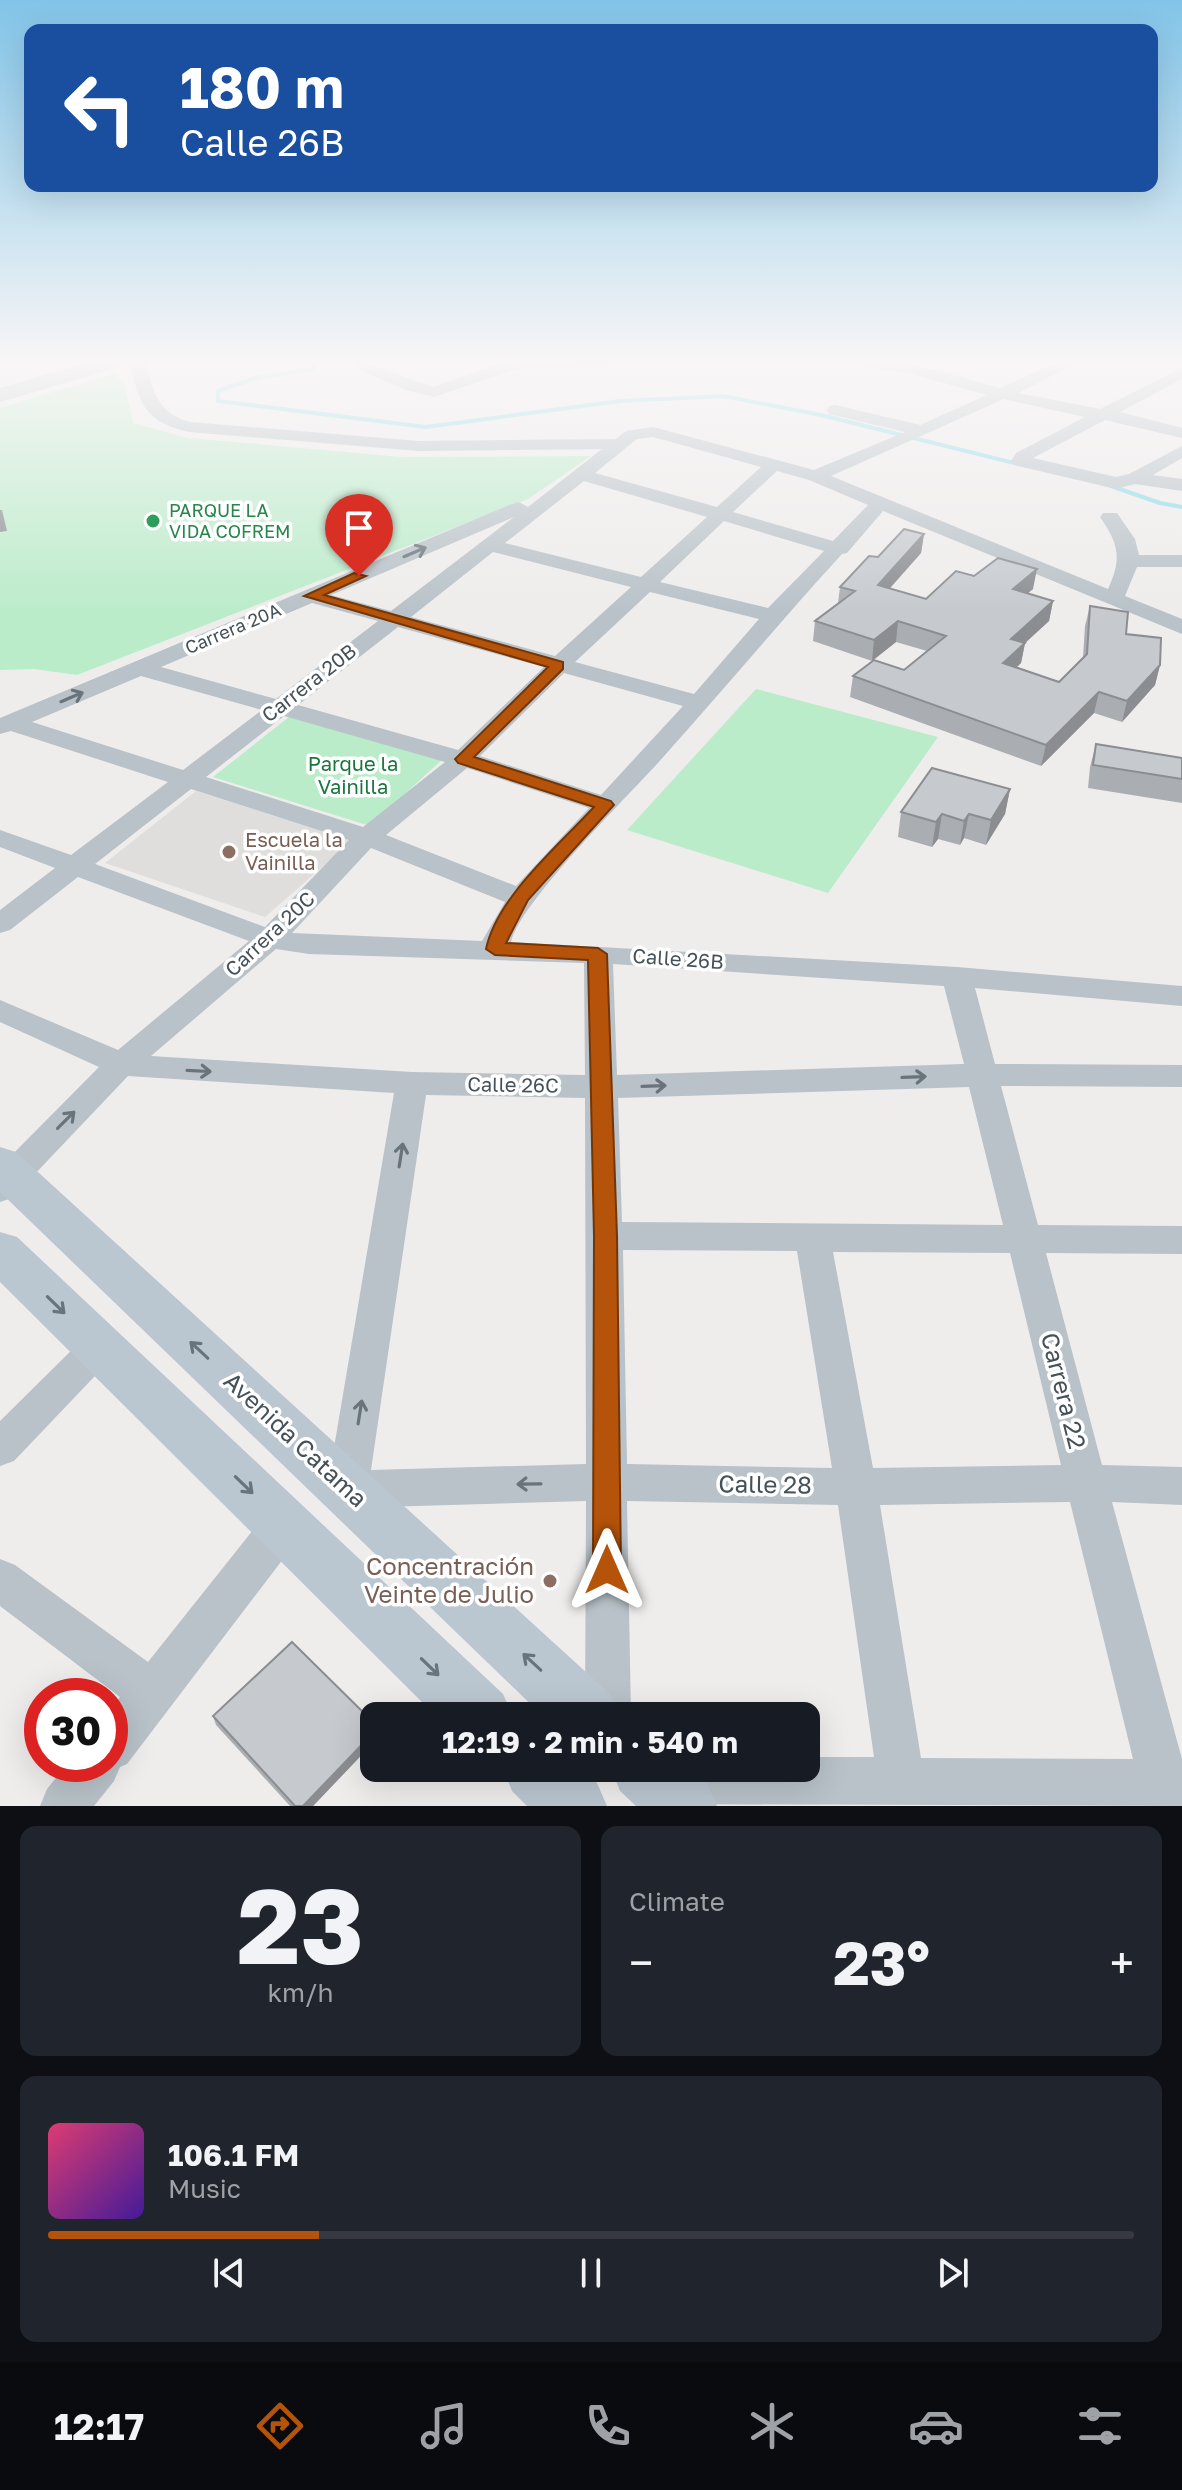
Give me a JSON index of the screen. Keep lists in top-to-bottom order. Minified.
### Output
{"streets":{"main road":["Avenida Catama"],"street":["Carrera 20A","Carrera 20B","Carrera 20C","Calle 26B","Calle 26C","Carrera 22","Calle 28"]},"crossings":[["Carrera 20A","Carrera 20B"],["Carrera 20B","Calle 26B"],["Carrera 20C","Calle 26B"],["Carrera 20C","Calle 26C"],["Carrera 20C","Avenida Catama"],["Calle 26B","Carrera 22"],["Calle 26C","Carrera 22"],["Carrera 22","Calle 28"],["Avenida Catama","Calle 28"]],"parks":["Parque la Vainilla"],"places":["PARQUE LA VIDA COFREM","Escuela la Vainilla","Concentración Veinte de Julio"],"page":{"turn":["180 m","Calle 26B"],"limit":"30","trip":"12:19 · 2 min · 540 m","tile":[["23","km/h"],"Climate"],"heat":["−","23°","+"],"song":["106.1 FM","Music"],"tabs":"12:17"}}
